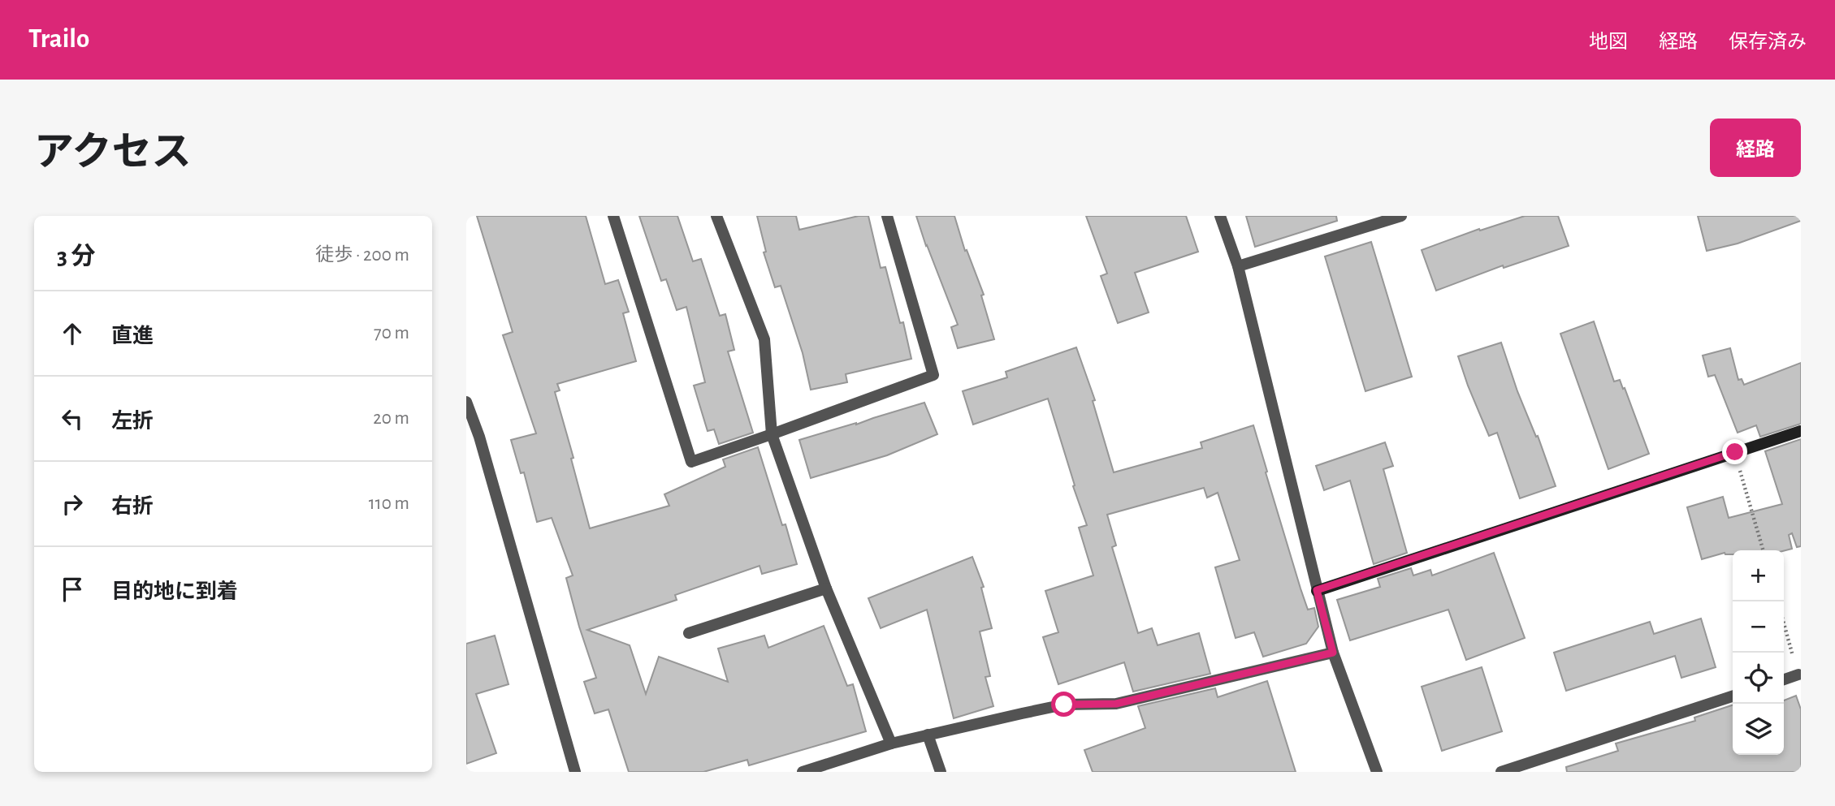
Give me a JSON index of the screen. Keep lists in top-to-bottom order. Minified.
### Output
{"page":{"header":"Trailo","nav":["地図","経路","保存済み"],"title":"アクセス","buttons":"経路","heading":["3 分","徒歩 · 200 m"],"list":[["直進","70 m"],["左折","20 m"],["右折","110 m"],"目的地に到着"],"map_buttons":["+","−"]}}
